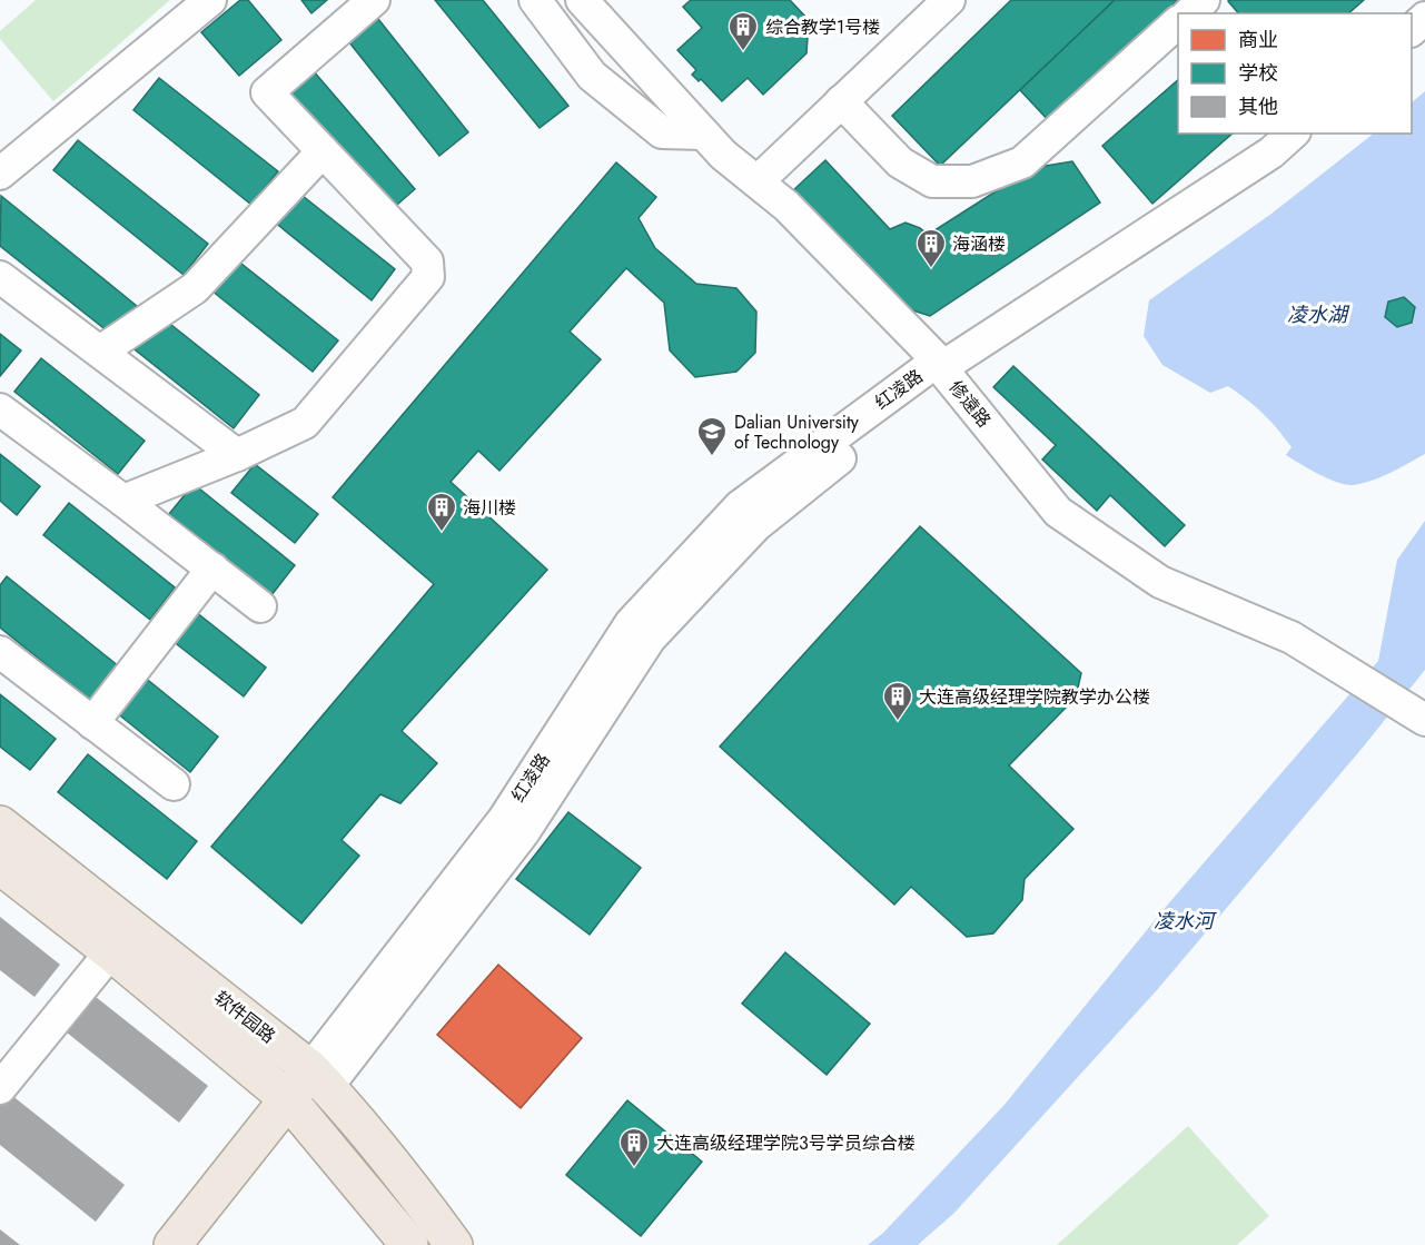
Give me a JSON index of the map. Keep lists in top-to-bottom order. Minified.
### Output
{"streets":{"main road":["红凌路","软件园路"],"street":["修遠路"]},"crossings":[["红凌路","修遠路"],["红凌路","软件园路"]],"water":["凌水湖","凌水河"],"places":{"building":["综合教学1号楼","海涵楼","海川楼","大连高级经理学院教学办公楼","大连高级经理学院3号学员综合楼"],"school or university":["Dalian University of Technology"]},"legend":["商业","学校","其他"]}
